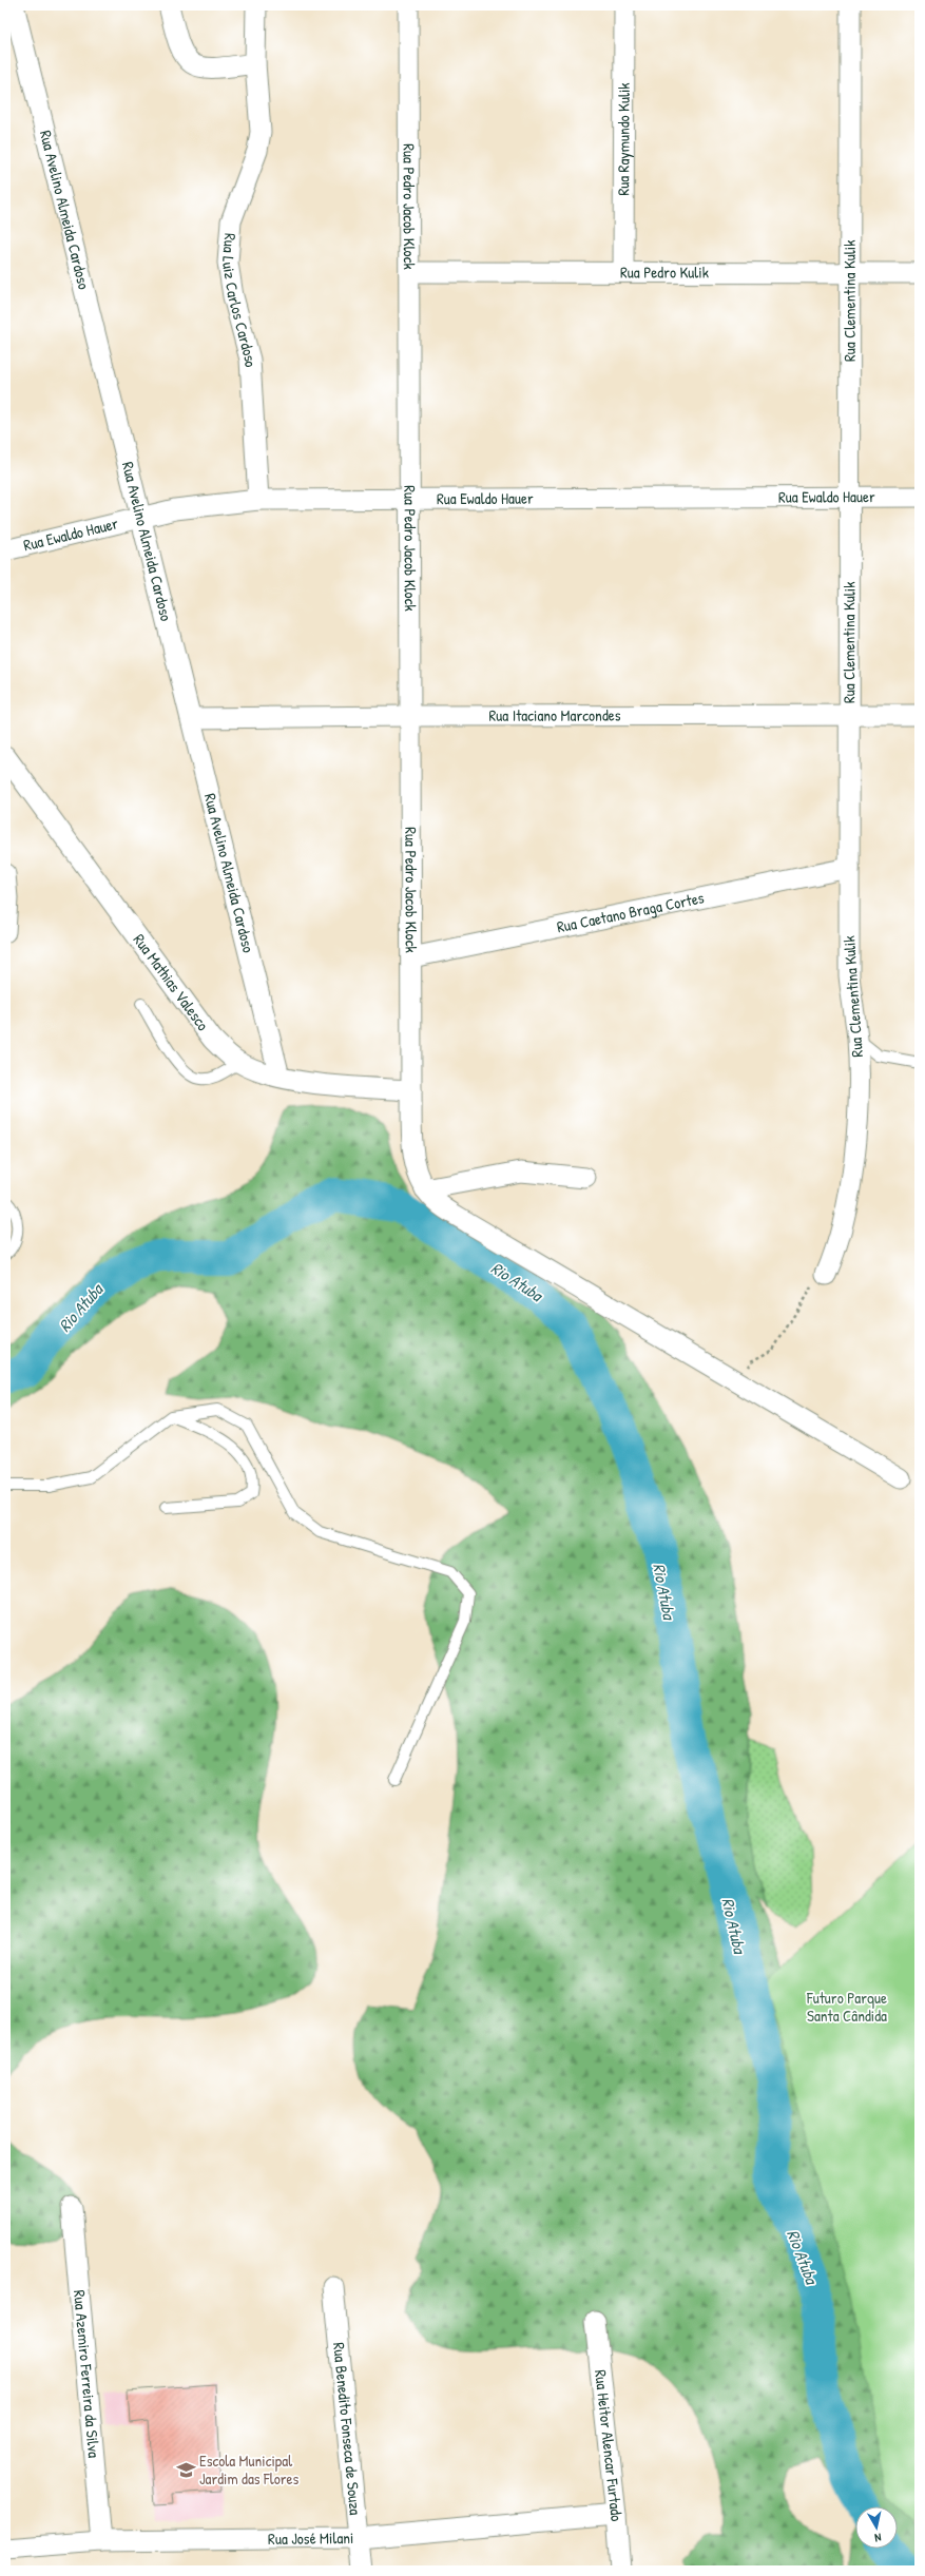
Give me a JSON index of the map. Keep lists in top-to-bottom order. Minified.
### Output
{"streets":{"street":["Rua Raymundo Kulik","Rua Pedro Jacob Klock","Rua Avelino Almeida Cardoso","Rua Pedro Kulik","Rua Luiz Carlos Cardoso","Rua Clementina Kulik","Rua Ewaldo Hauer","Rua Itaciano Marcondes","Rua Caetano Braga Cortes","Rua Mathias Valesco","Rua Azemiro Ferreira da Silva","Rua Benedito Fonseca de Souza","Rua Heitor Alencar Furtado","Rua José Milani"]},"crossings":[["Rua Raymundo Kulik","Rua Pedro Kulik"],["Rua Pedro Jacob Klock","Rua Pedro Kulik"],["Rua Pedro Jacob Klock","Rua Ewaldo Hauer"],["Rua Pedro Jacob Klock","Rua Itaciano Marcondes"],["Rua Pedro Jacob Klock","Rua Caetano Braga Cortes"],["Rua Pedro Jacob Klock","Rua Mathias Valesco"],["Rua Avelino Almeida Cardoso","Rua Ewaldo Hauer"],["Rua Avelino Almeida Cardoso","Rua Itaciano Marcondes"],["Rua Avelino Almeida Cardoso","Rua Mathias Valesco"],["Rua Pedro Kulik","Rua Clementina Kulik"],["Rua Luiz Carlos Cardoso","Rua Ewaldo Hauer"],["Rua Clementina Kulik","Rua Ewaldo Hauer"],["Rua Clementina Kulik","Rua Itaciano Marcondes"],["Rua Clementina Kulik","Rua Caetano Braga Cortes"],["Rua Azemiro Ferreira da Silva","Rua José Milani"],["Rua Benedito Fonseca de Souza","Rua José Milani"],["Rua Heitor Alencar Furtado","Rua José Milani"]],"water":["Rio Atuba"],"parks":["Futuro Parque Santa Cândida"],"places":{"school or university":["Escola Municipal Jardim das Flores"]},"north":"bottom"}
